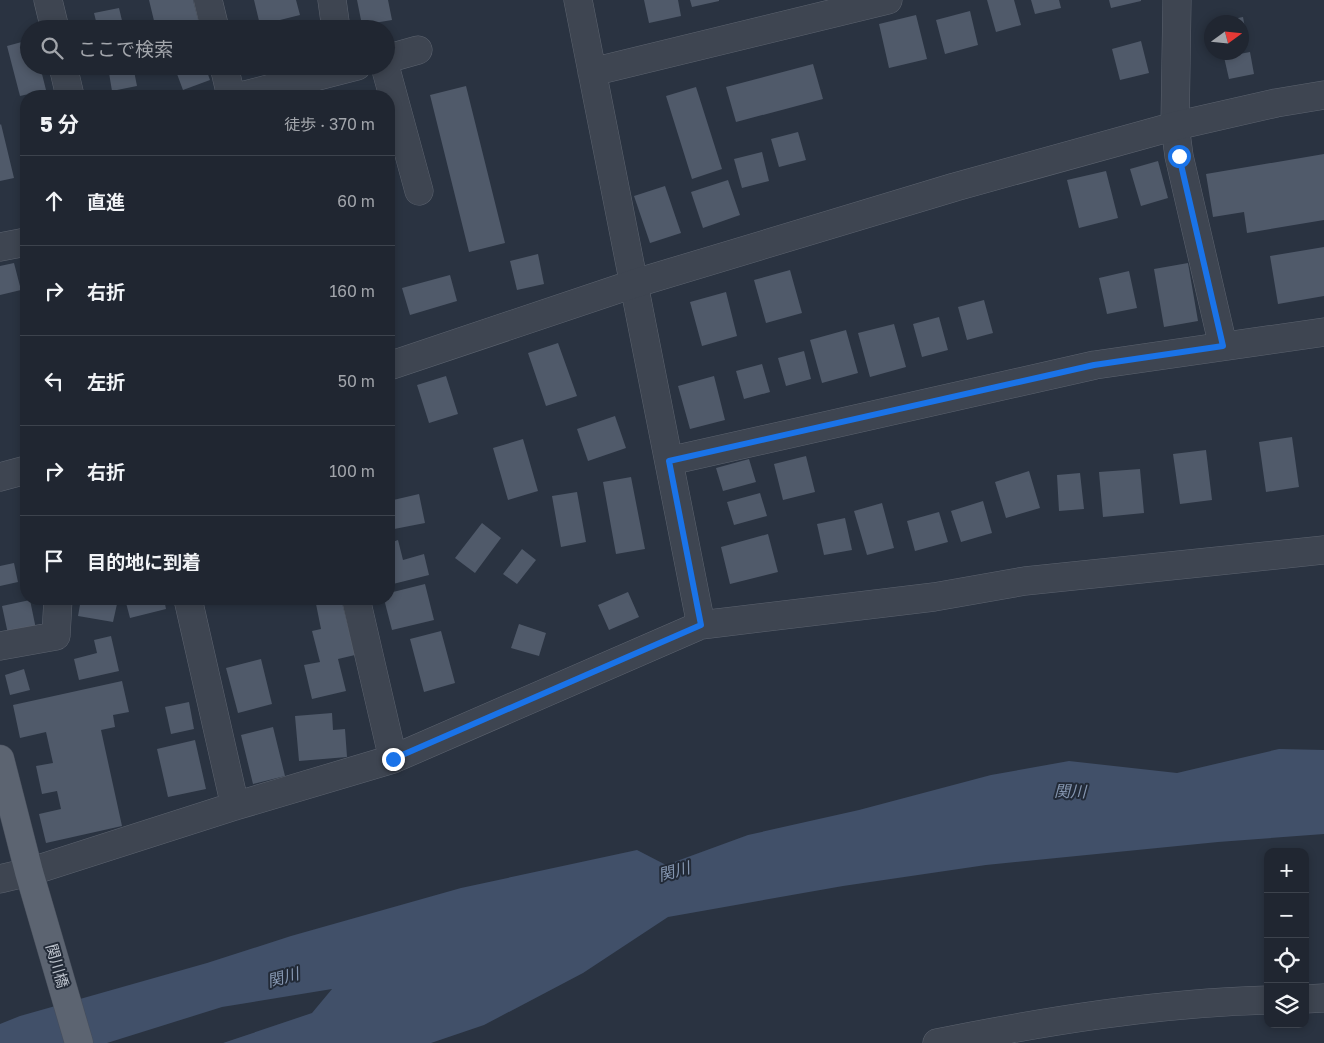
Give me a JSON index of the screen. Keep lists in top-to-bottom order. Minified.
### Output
{"streets":{"main road":["関川橋"]},"water":["関川"],"north":"right","page":{"search":"ここで検索","heading":["5 分","徒歩 · 370 m"],"list":[["直進","60 m"],["右折","160 m"],["左折","50 m"],["右折","100 m"],"目的地に到着"],"map_buttons":["+","−"]}}
